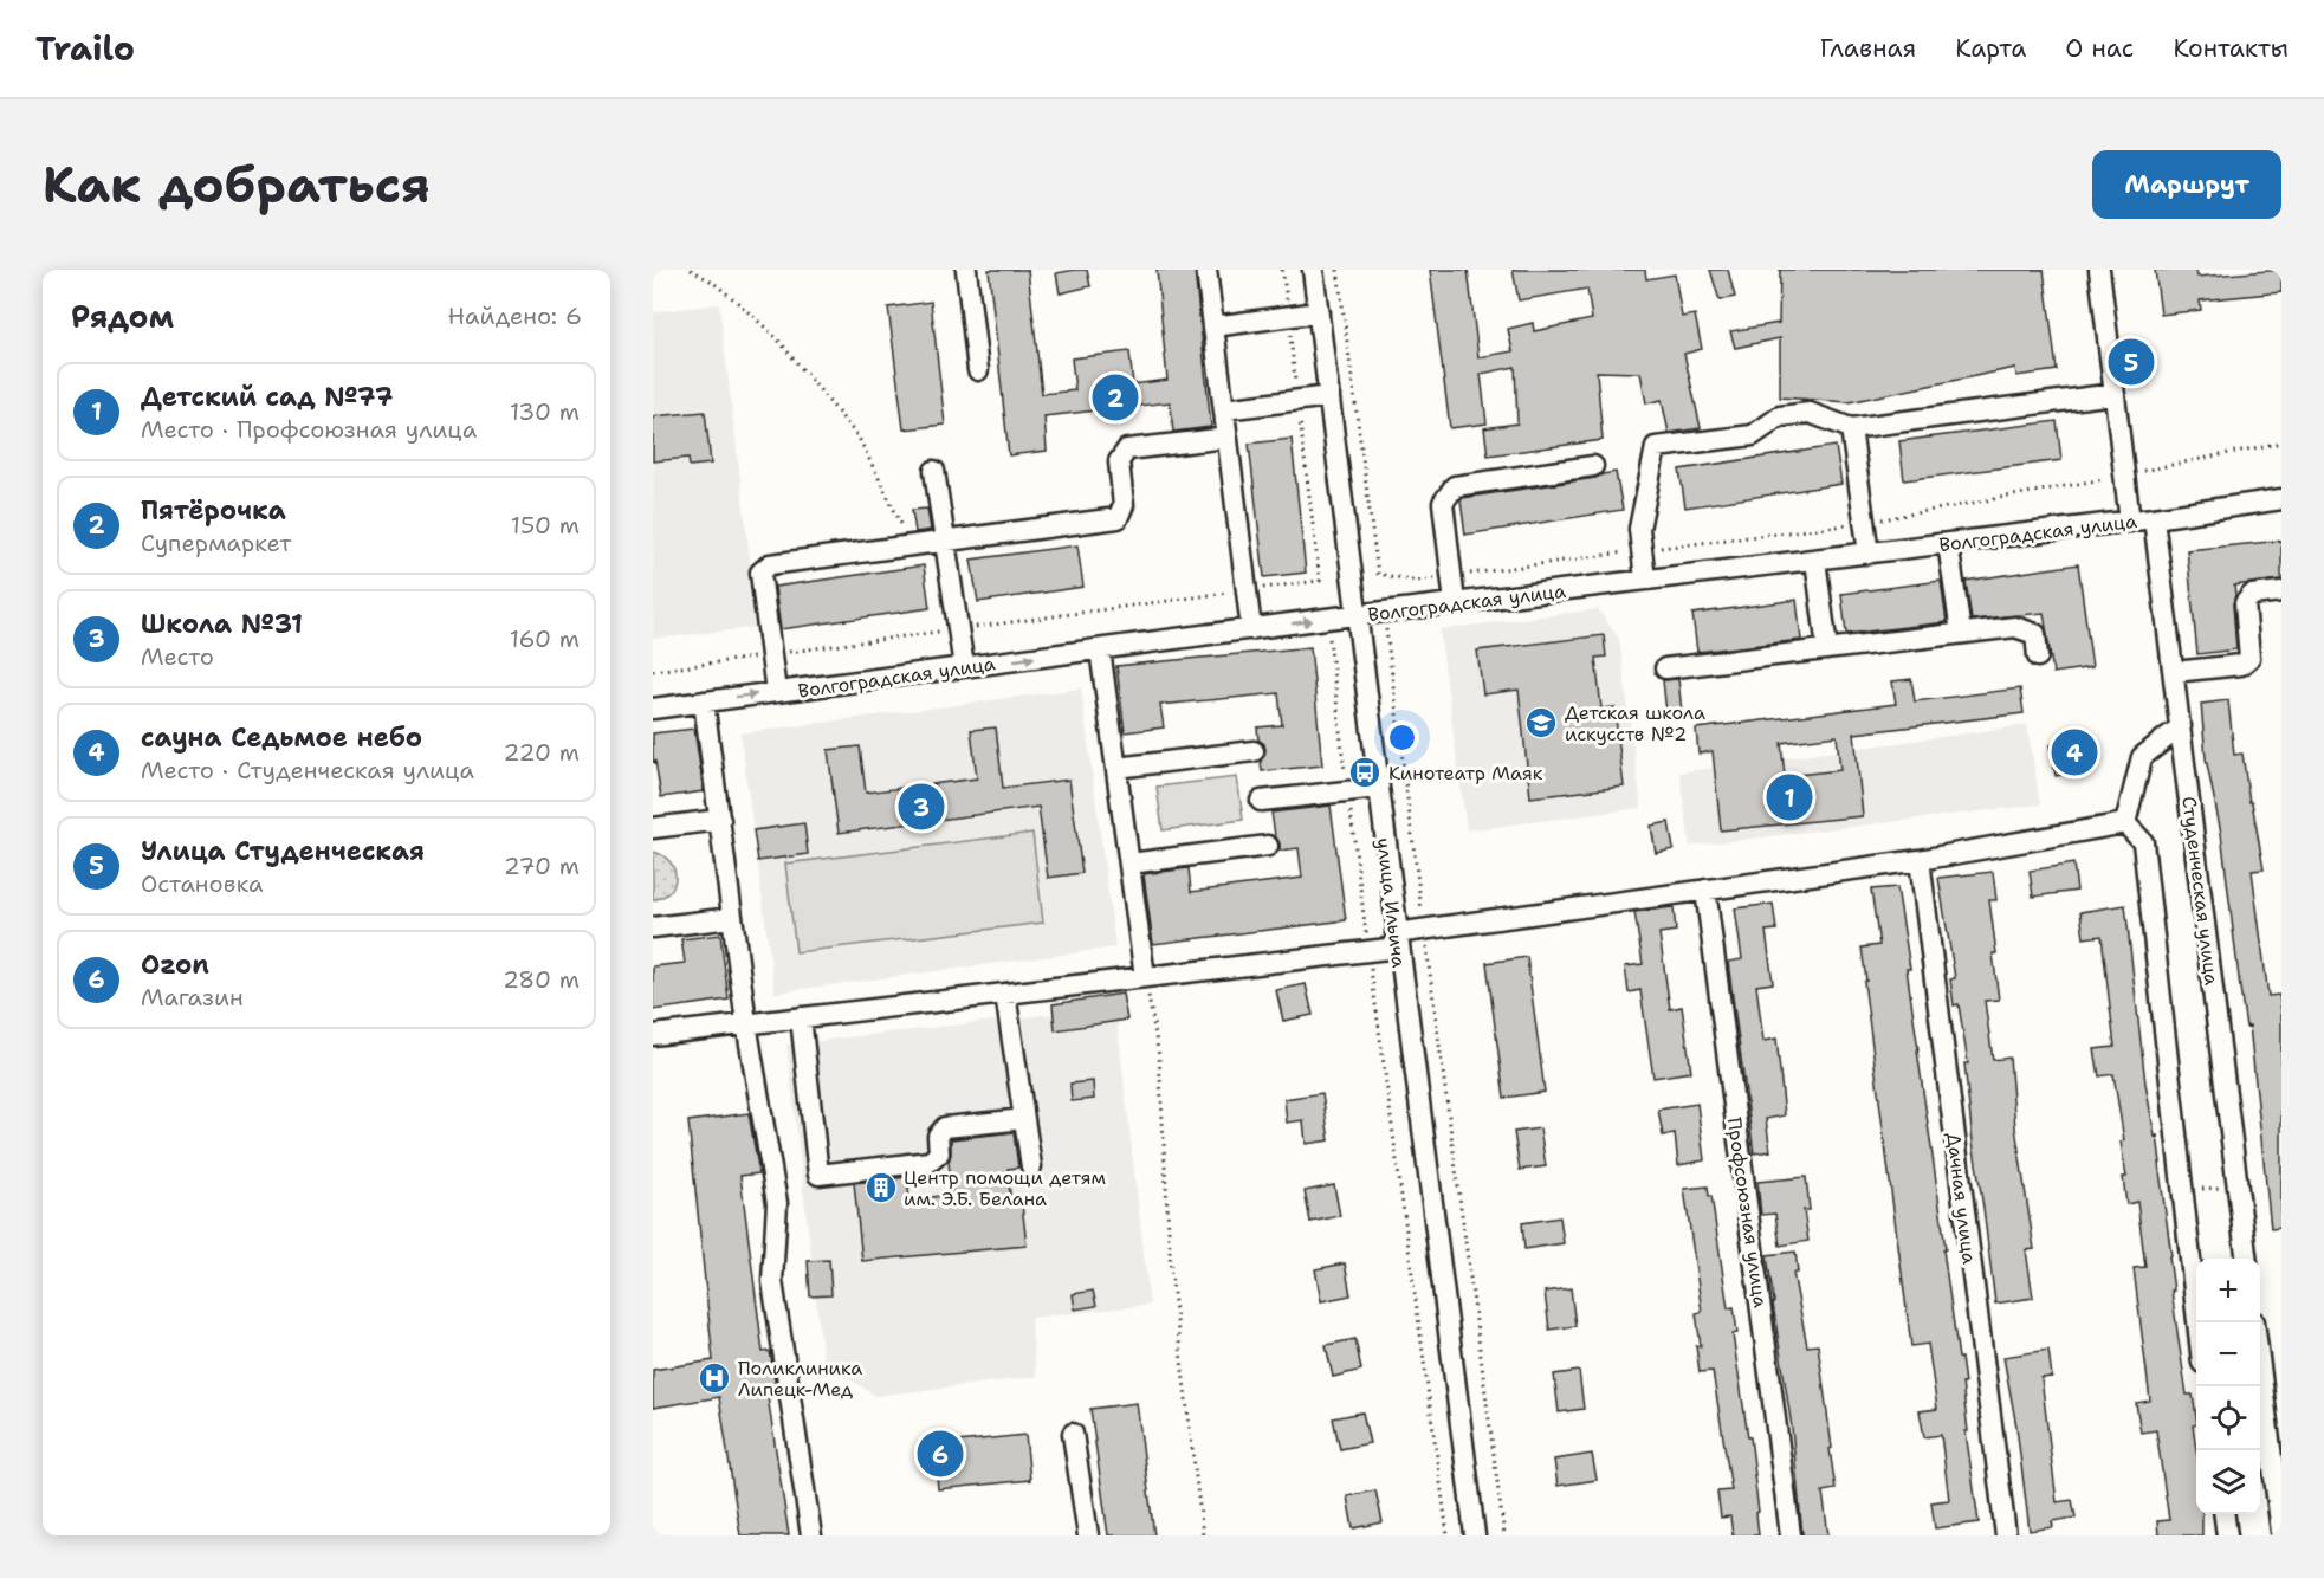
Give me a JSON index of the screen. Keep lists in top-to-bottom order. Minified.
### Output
{"streets":{"street":["Волгоградская улица","Студенческая улица","улица Ильича","Дачная улица","Профсоюзная улица"]},"crossings":[["Волгоградская улица","Студенческая улица"],["Волгоградская улица","улица Ильича"]],"places":{"school or university":["Детская школа искусств №2"],"bus stop":["Кинотеатр Маяк"],"building":["Центр помощи детям им. Э.Б. Белана"],"hospital":["Поликлиника Липецк-Мед"]},"page":{"header":"Trailo","nav":["Главная","Карта","О нас","Контакты"],"buttons":"Маршрут","title":"Как добраться","heading":["Рядом","Найдено: 6"],"pins":["5","2","4","1","3","6"],"list":[{"mark":"1","name":"Детский сад №77","note":"Место · Профсоюзная улица","value":"130 m"},{"mark":"2","name":"Пятёрочка","note":"Супермаркет","value":"150 m"},{"mark":"3","name":"Школа №31","note":"Место","value":"160 m"},{"mark":"4","name":"сауна Седьмое небо","note":"Место · Студенческая улица","value":"220 m"},{"mark":"5","name":"Улица Студенческая","note":"Остановка","value":"270 m"},{"mark":"6","name":"Ozon","note":"Магазин","value":"280 m"}],"map_buttons":["+","−"]}}
